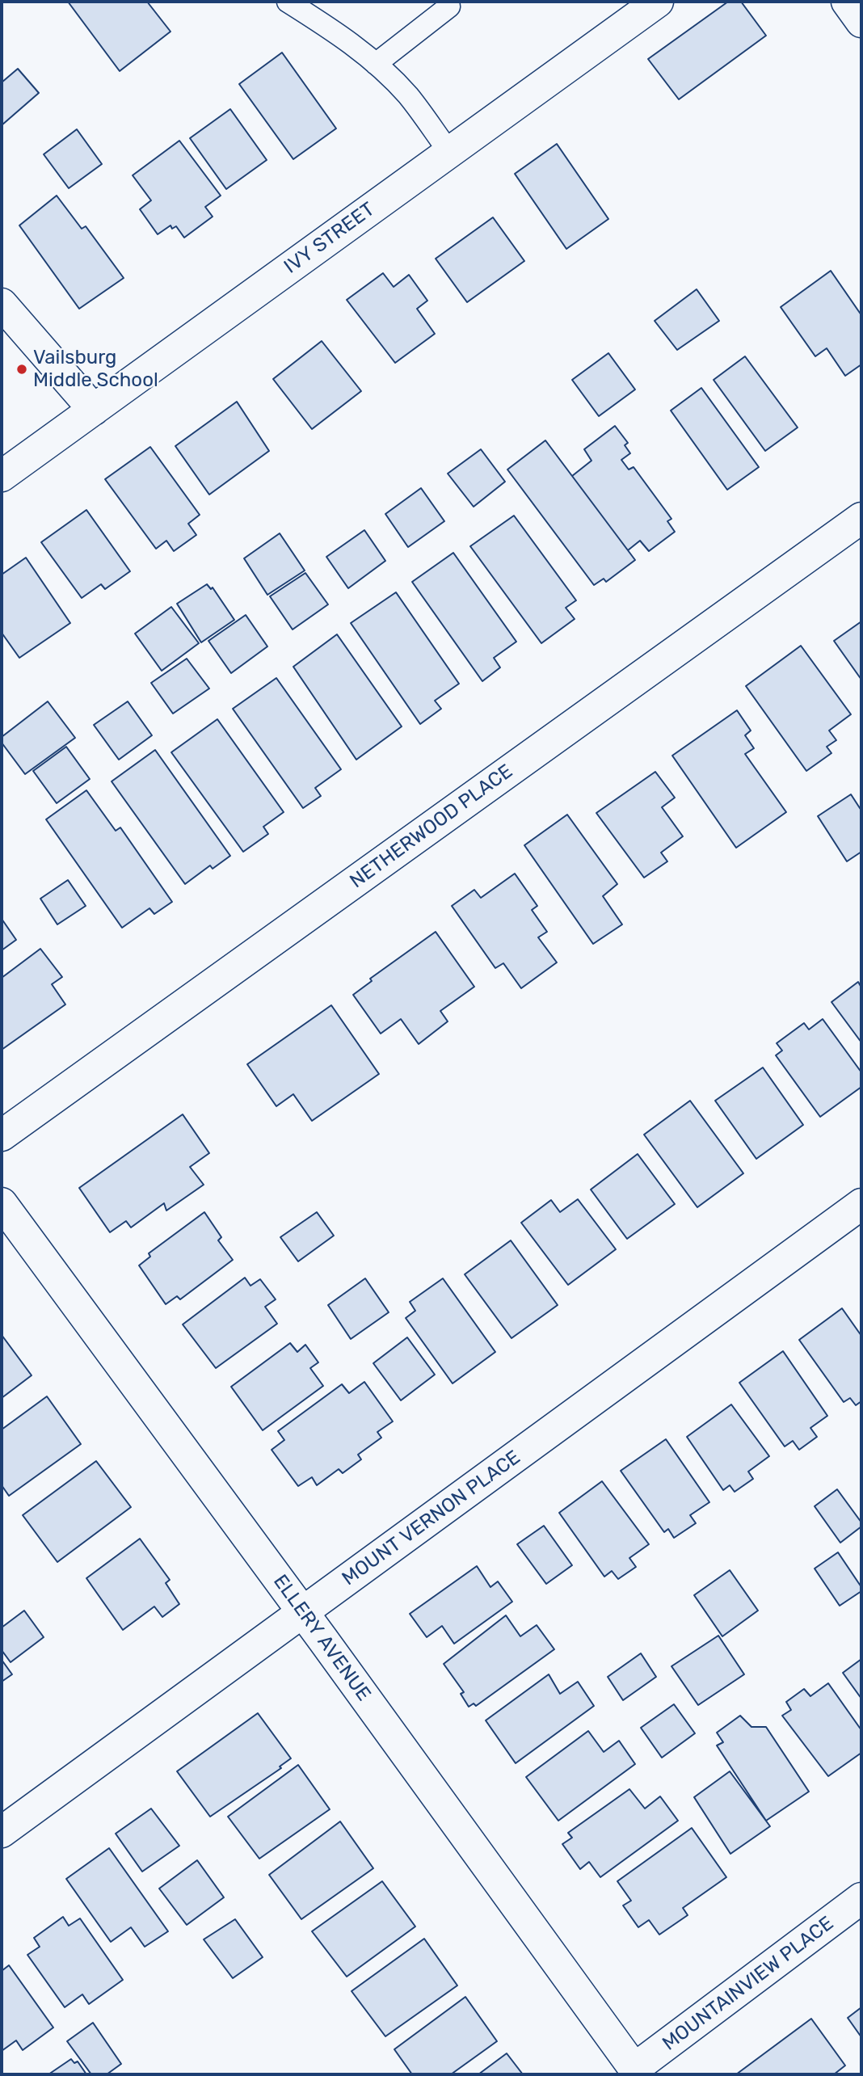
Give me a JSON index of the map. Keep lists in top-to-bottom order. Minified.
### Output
{"streets":{"street":["IVY STREET","NETHERWOOD PLACE","MOUNT VERNON PLACE","ELLERY AVENUE","MOUNTAINVIEW PLACE"]},"crossings":[["MOUNT VERNON PLACE","ELLERY AVENUE"],["ELLERY AVENUE","MOUNTAINVIEW PLACE"]],"places":["Vailsburg Middle School"]}
